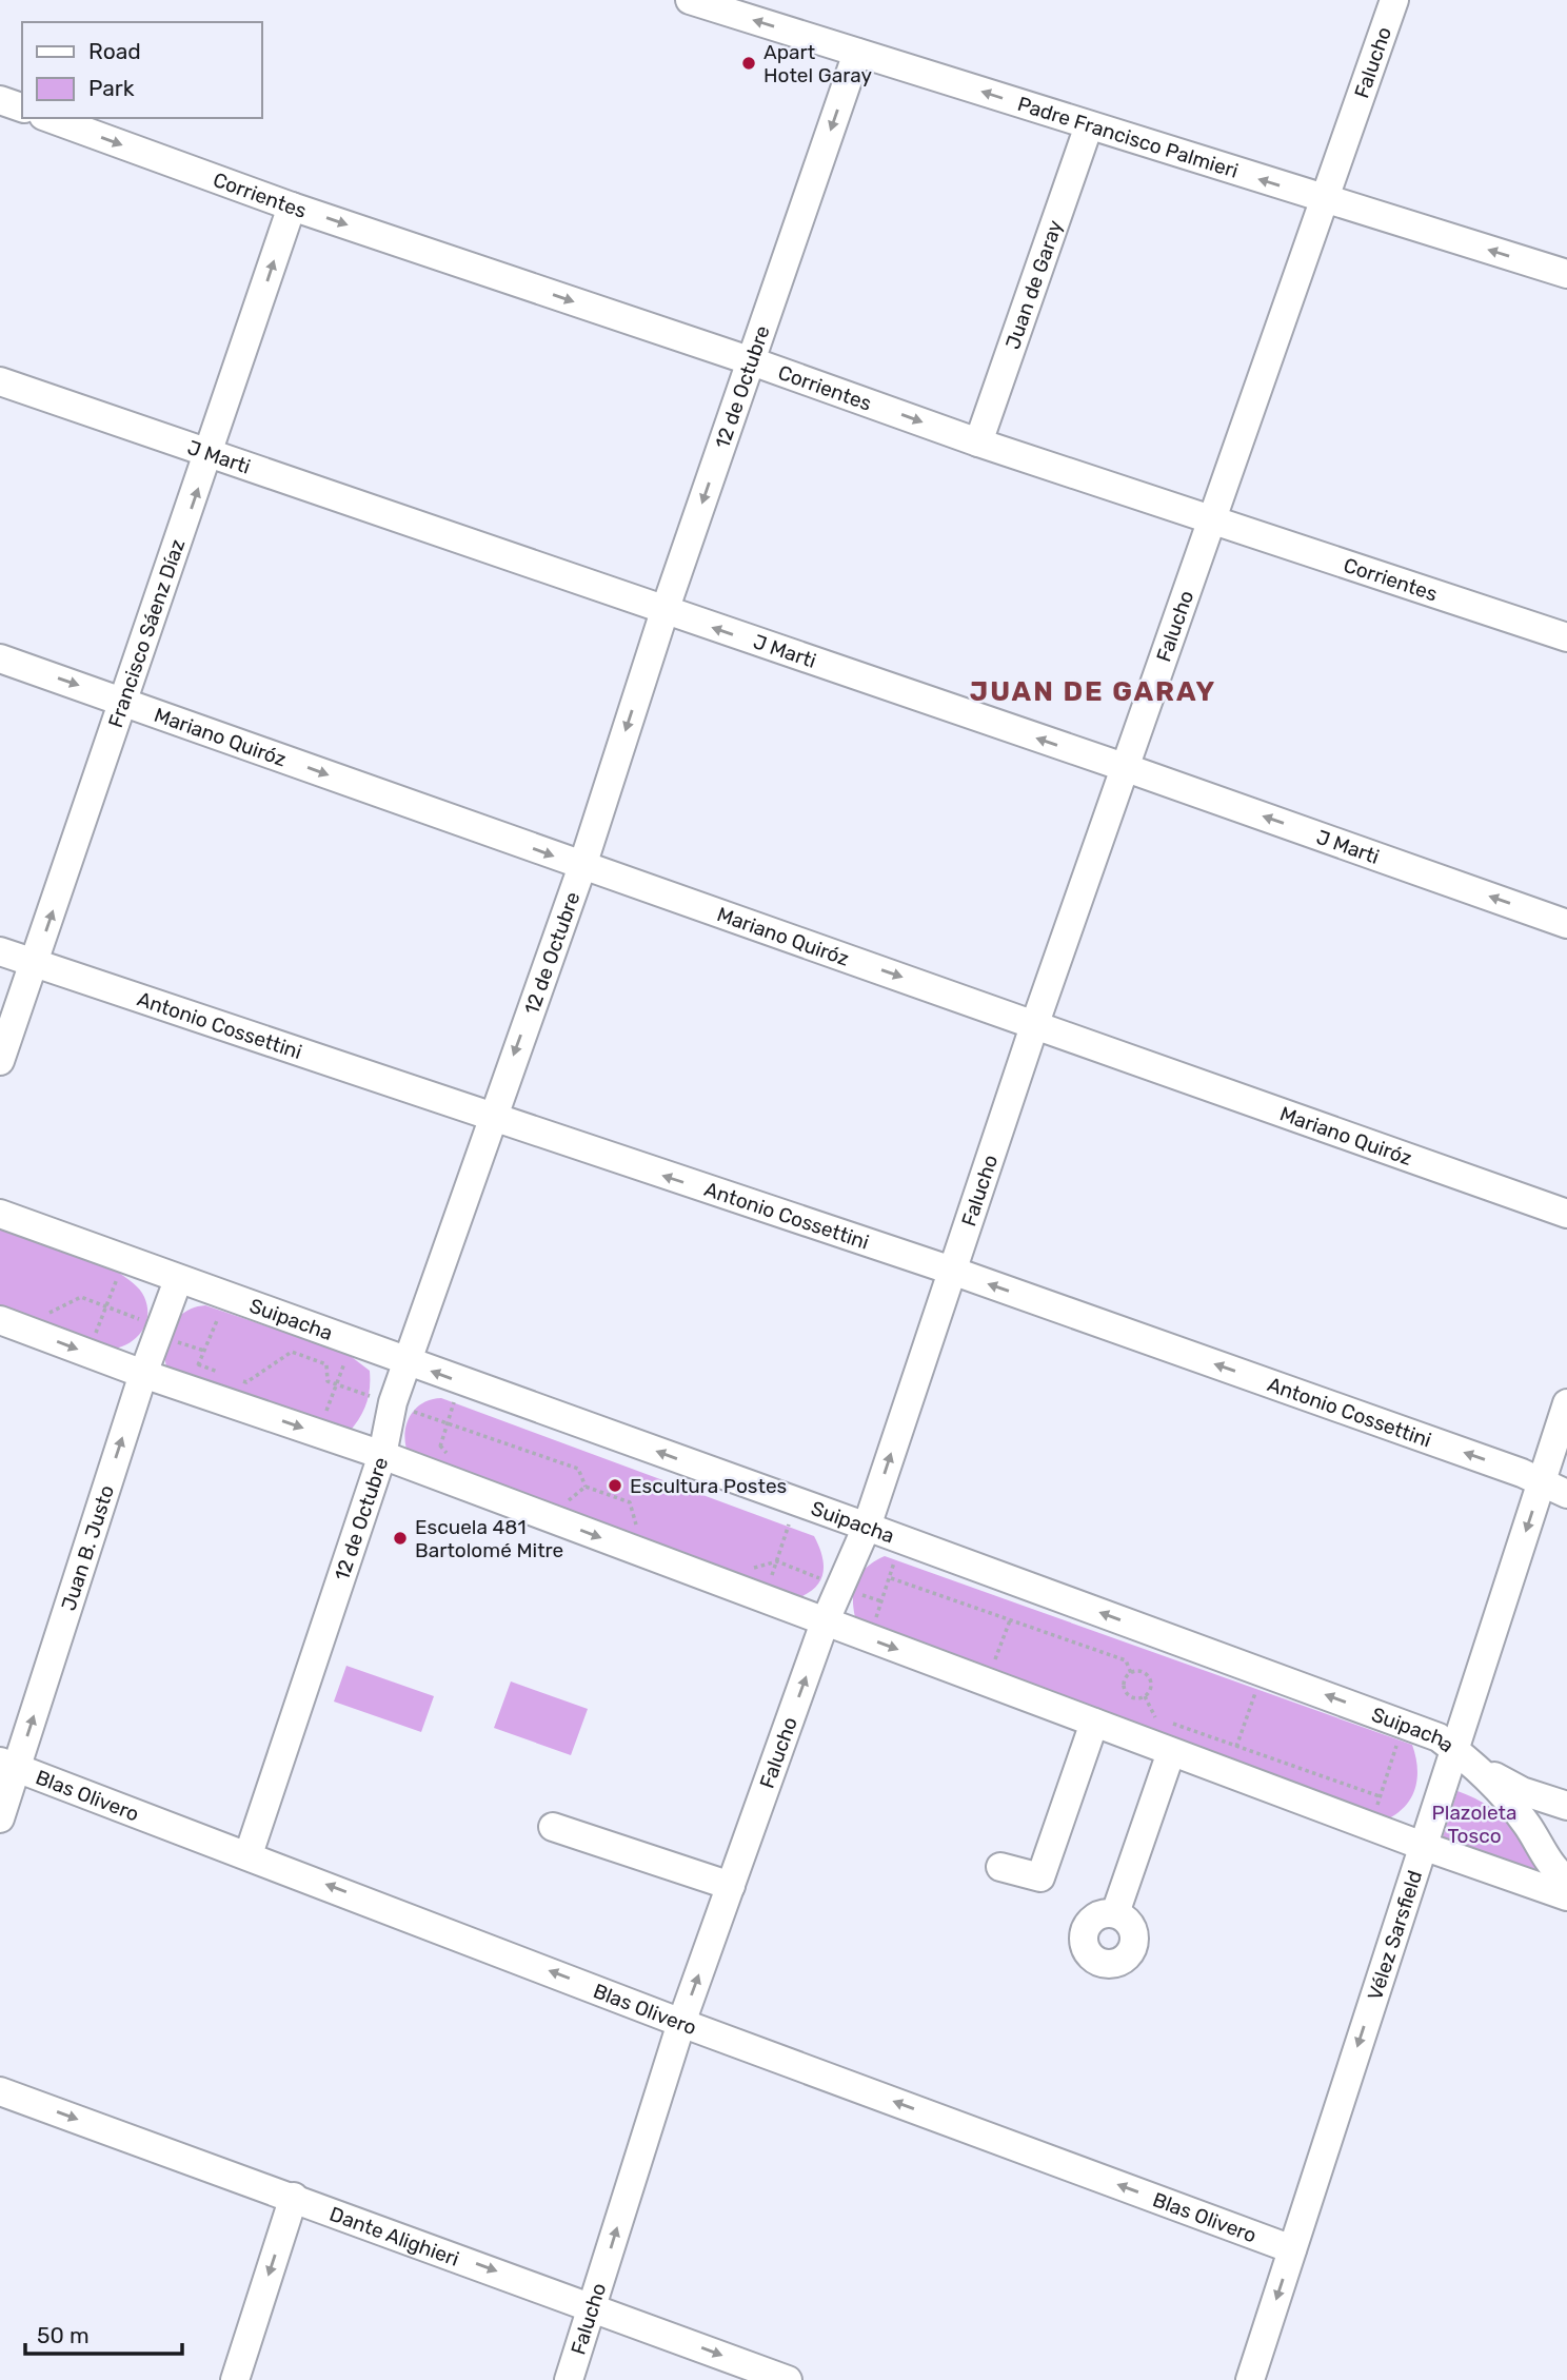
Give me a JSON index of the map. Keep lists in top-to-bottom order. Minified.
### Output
{"streets":{"street":["Falucho","Padre Francisco Palmieri","Corrientes","Juan de Garay","12 de Octubre","J Marti","Francisco Sáenz Díaz","Mariano Quiróz","Antonio Cossettini","Suipacha","Juan B. Justo","Blas Olivero","Vélez Sarsfield","Dante Alighieri"]},"crossings":[["Falucho","Padre Francisco Palmieri"],["Falucho","Corrientes"],["Falucho","J Marti"],["Falucho","Mariano Quiróz"],["Falucho","Antonio Cossettini"],["Falucho","Suipacha"],["Falucho","Blas Olivero"],["Falucho","Dante Alighieri"],["Padre Francisco Palmieri","Juan de Garay"],["Padre Francisco Palmieri","12 de Octubre"],["Corrientes","Juan de Garay"],["Corrientes","12 de Octubre"],["Corrientes","Francisco Sáenz Díaz"],["12 de Octubre","J Marti"],["12 de Octubre","Mariano Quiróz"],["12 de Octubre","Antonio Cossettini"],["12 de Octubre","Suipacha"],["12 de Octubre","Blas Olivero"],["J Marti","Francisco Sáenz Díaz"],["Francisco Sáenz Díaz","Mariano Quiróz"],["Francisco Sáenz Díaz","Antonio Cossettini"],["Antonio Cossettini","Vélez Sarsfield"],["Suipacha","Juan B. Justo"],["Suipacha","Vélez Sarsfield"],["Juan B. Justo","Blas Olivero"],["Blas Olivero","Vélez Sarsfield"]],"one_way":["Falucho","Padre Francisco Palmieri","Corrientes","12 de Octubre","J Marti","Francisco Sáenz Díaz","Mariano Quiróz","Antonio Cossettini","Juan B. Justo","Blas Olivero","Vélez Sarsfield","Dante Alighieri"],"districts":["JUAN DE GARAY"],"parks":["Plazoleta Tosco"],"places":["Apart Hotel Garay","Escultura Postes","Escuela 481 Bartolomé Mitre"],"legend":["Road","Park"],"scale_bar":"50 m"}
